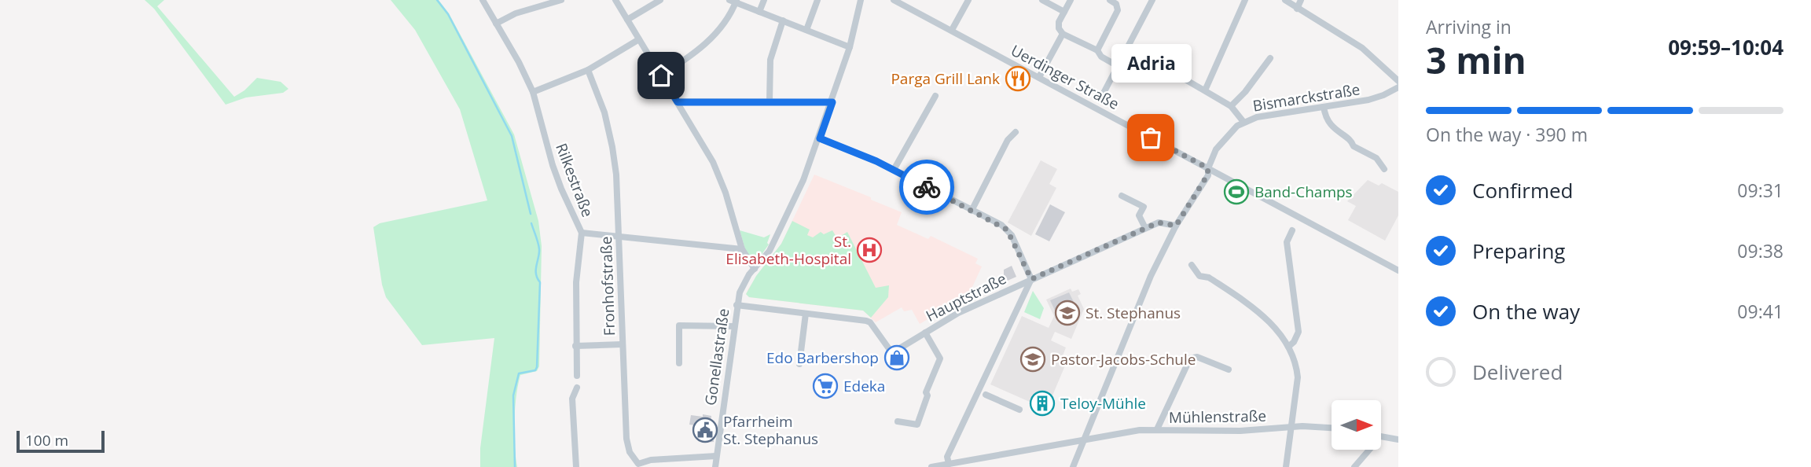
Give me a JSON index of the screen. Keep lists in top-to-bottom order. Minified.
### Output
{"streets":{"street":["Uerdinger Straße","Bismarckstraße","Rilkestraße","Fronhofstraße","Hauptstraße","Gonellastraße","Mühlenstraße"]},"crossings":[["Uerdinger Straße","Bismarckstraße"],["Bismarckstraße","Hauptstraße"],["Bismarckstraße","Mühlenstraße"],["Rilkestraße","Fronhofstraße"]],"places":{"restaurant":["Parga Grill Lank"],"other":["Adria"],"sports":["Band-Champs"],"hospital":["St. Elisabeth-Hospital"],"school or university":["St. Stephanus","Pastor-Jacobs-Schule"],"shop":["Edo Barbershop"],"supermarket":["Edeka"],"building":["Teloy-Mühle"],"public building":["Pfarrheim St. Stephanus"]},"scale_bar":"100 m","north":"right","page":{"heading":["3 min","Arriving in","09:59–10:04"],"bubble":"Adria","bar":"On the way · 390 m","list":[["Confirmed","09:31"],["Preparing","09:38"],["On the way","09:41"],"Delivered"],"scale":"100 m"}}
